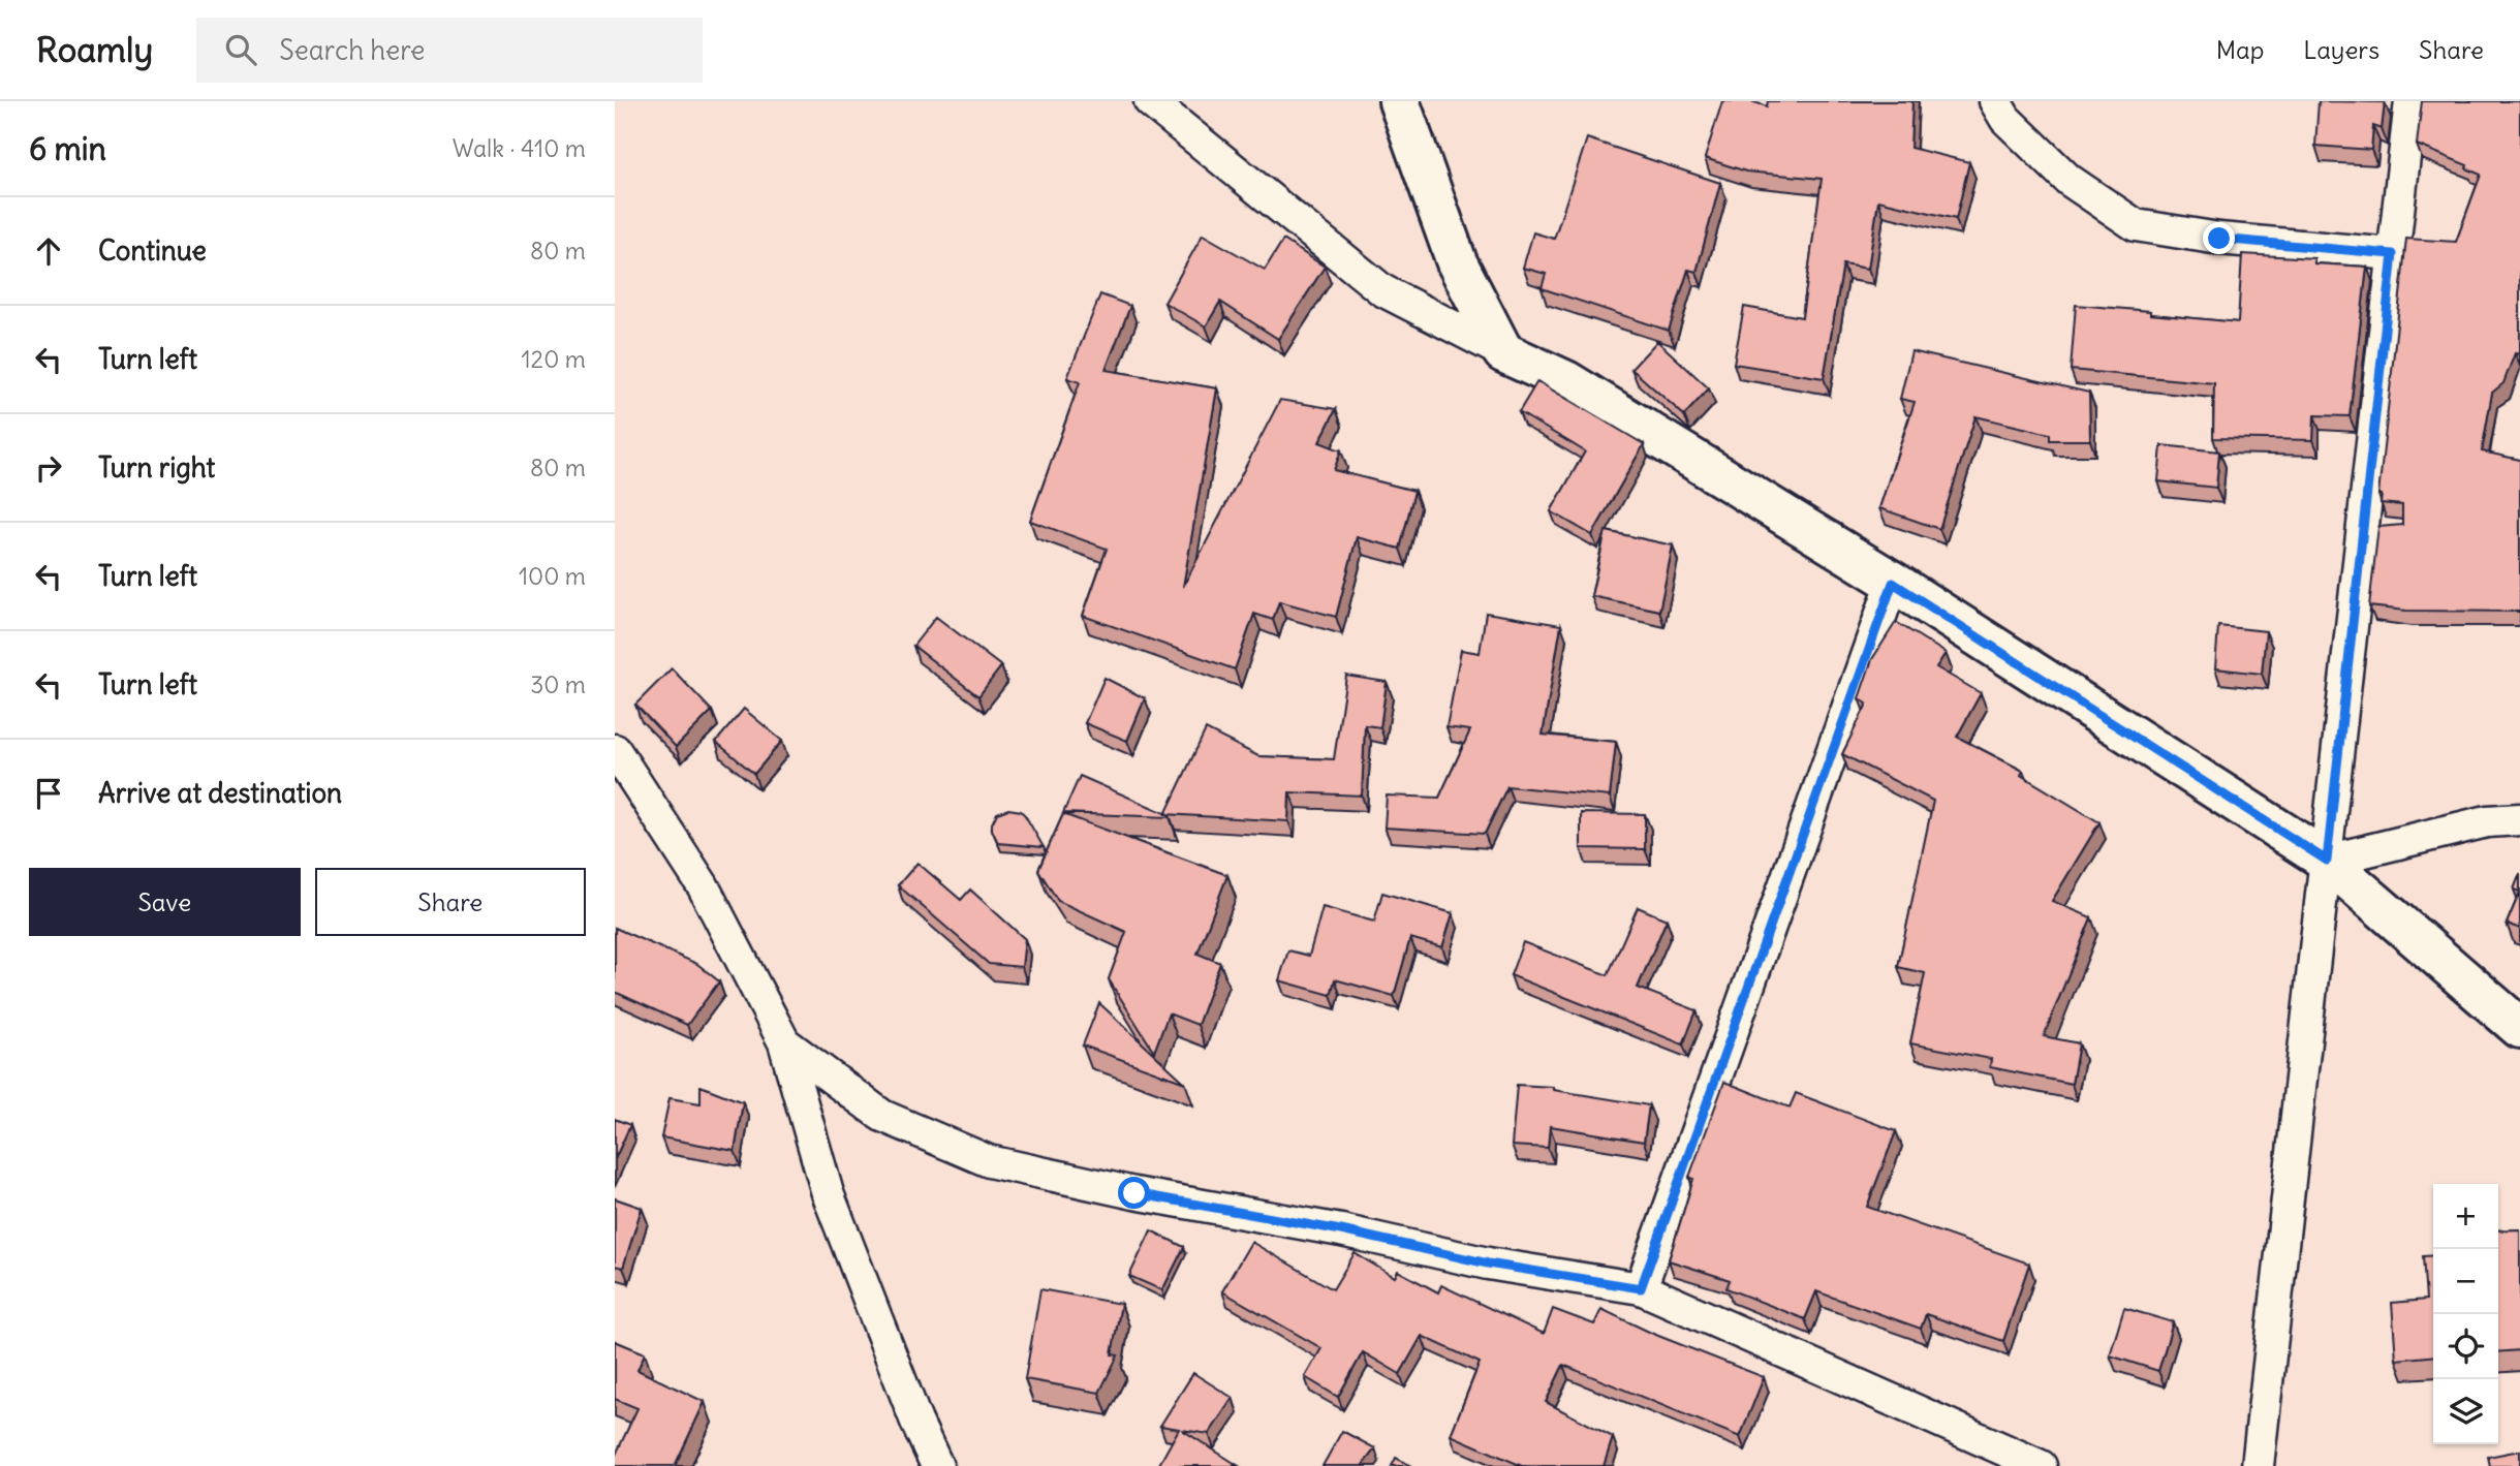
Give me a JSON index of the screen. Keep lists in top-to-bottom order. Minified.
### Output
{"page":{"header":"Roamly","search":"Search here","nav":["Map","Layers","Share"],"heading":["6 min","Walk · 410 m"],"list":[["Continue","80 m"],["Turn left","120 m"],["Turn right","80 m"],["Turn left","100 m"],["Turn left","30 m"],"Arrive at destination"],"buttons":["Save","Share"],"map_buttons":["+","−"]}}
